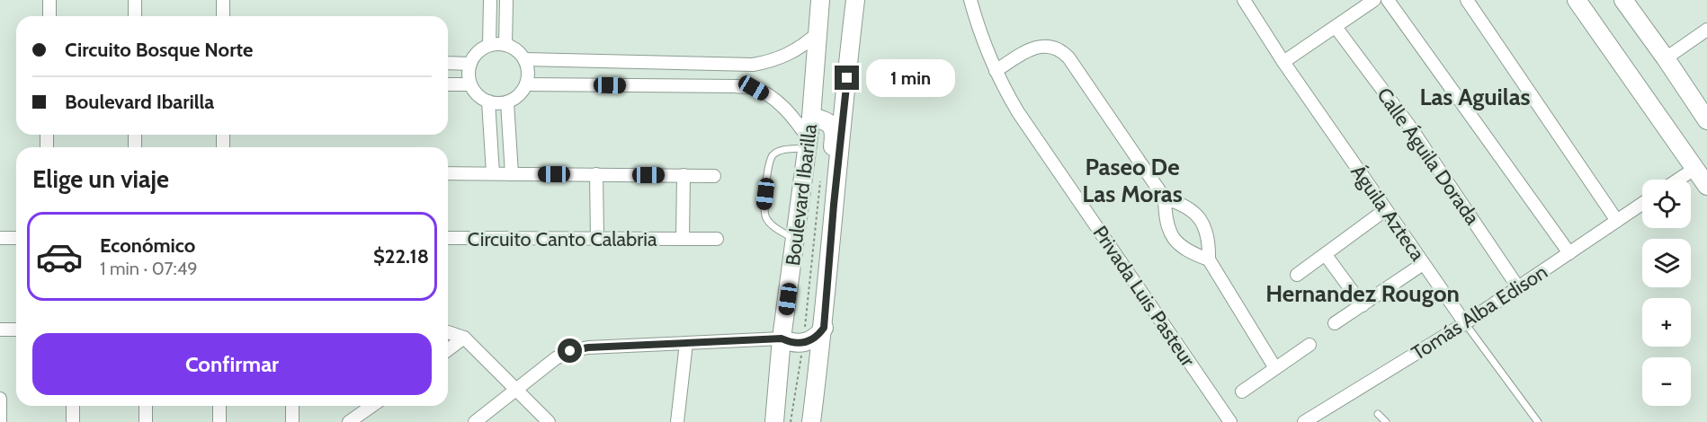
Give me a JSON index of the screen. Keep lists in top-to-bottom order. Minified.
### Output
{"streets":{"main road":["Boulevard Ibarilla"],"street":["Calle Águila Dorada","Águila Azteca","Circuito Canto Calabria","Privada Luis Pasteur","Tomás Alba Edison"]},"crossings":[["Calle Águila Dorada","Tomás Alba Edison"],["Águila Azteca","Tomás Alba Edison"]],"districts":["Las Aguilas","Paseo De Las Moras","Hernandez Rougon"],"page":{"banner":["Circuito Bosque Norte","Boulevard Ibarilla"],"bubble":"1 min","heading":"Elige un viaje","map_buttons":["+","−"],"list":[{"name":"Económico","note":"1 min · 07:49","value":"$22.18"}],"buttons":"Confirmar"}}
